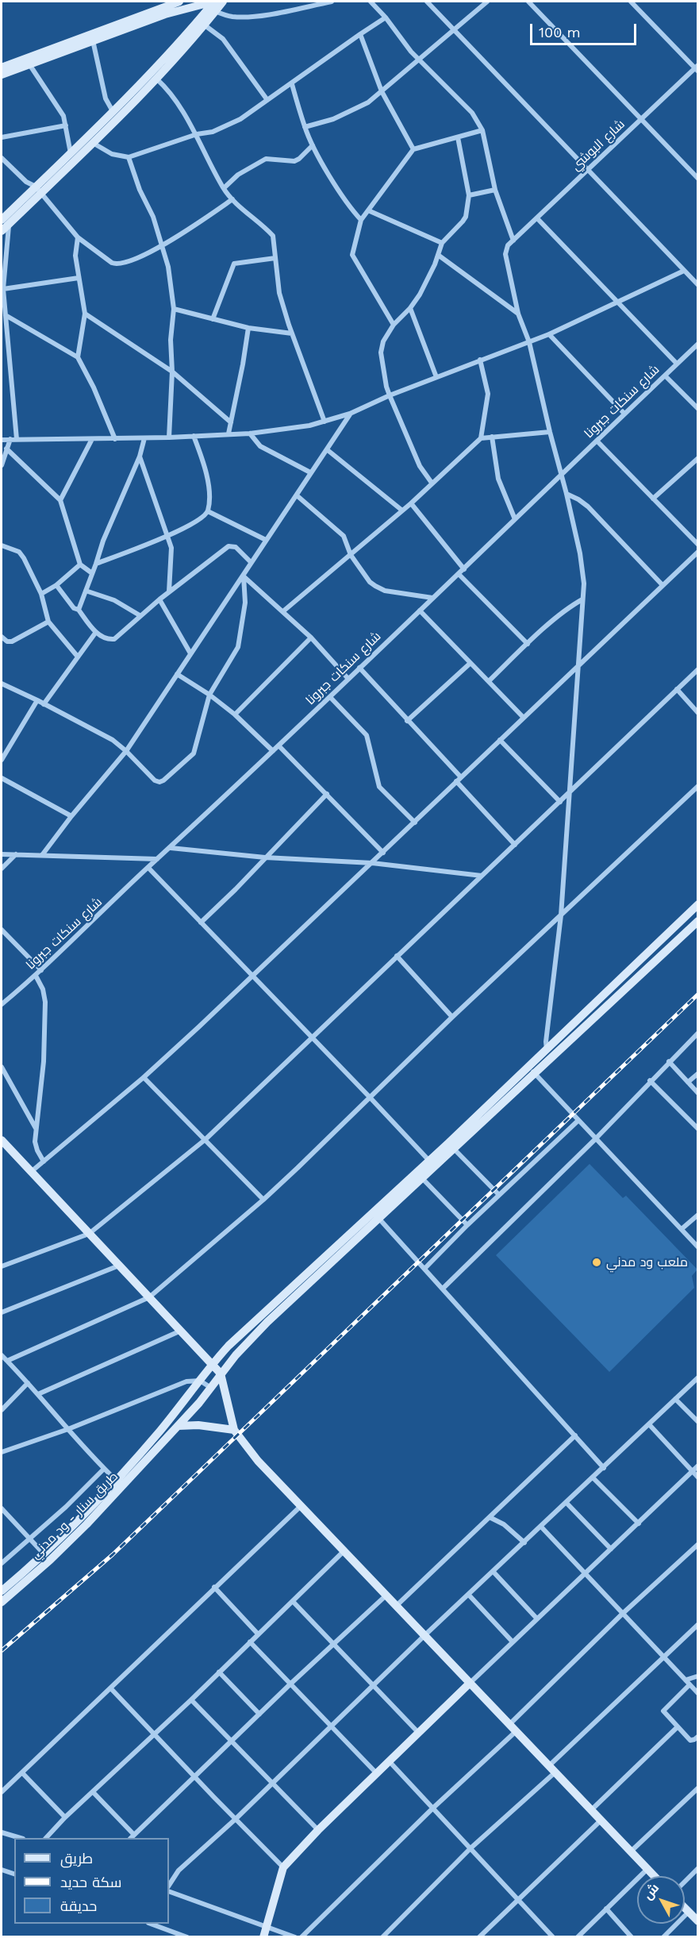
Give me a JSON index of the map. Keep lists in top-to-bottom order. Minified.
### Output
{"streets":{"main road":["طريق سنار - ود مدني"],"street":["شارع البوشي","شارع سنكات جبرونا"]},"places":["ملعب ود مدني"],"legend":["طريق","سكة حديد","حديقة"],"scale_bar":"100 m","north":"top left"}
